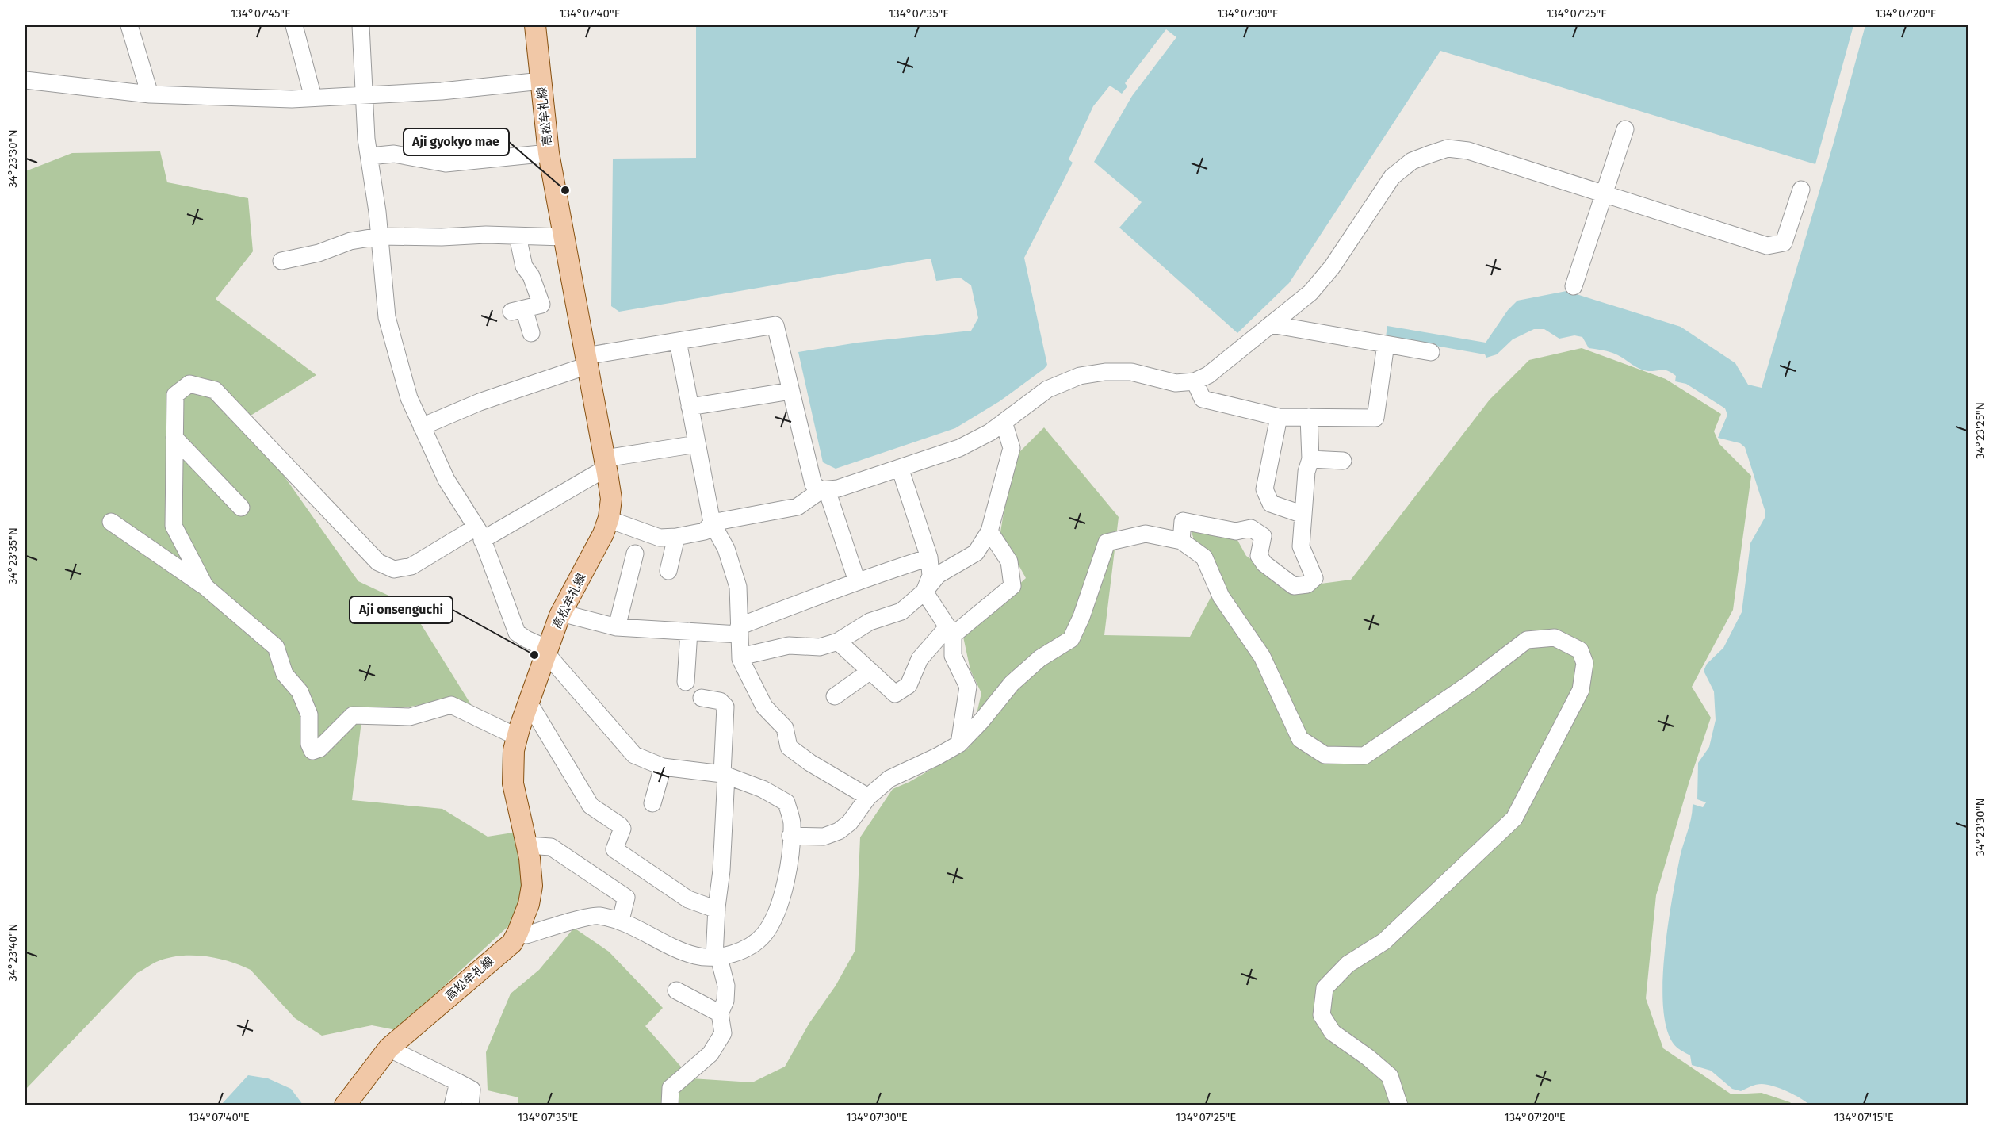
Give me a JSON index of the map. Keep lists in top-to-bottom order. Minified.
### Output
{"streets":{"main road":["高松牟礼線"]},"places":["Aji gyokyo mae","Aji onsenguchi"],"coordinates":["134°07'45\"E","134°07'40\"E","134°07'35\"E","134°07'30\"E","134°07'25\"E","134°07'20\"E","34°23'30\"N","34°23'25\"N","34°23'35\"N","34°23'40\"N","134°07'15\"E"]}
